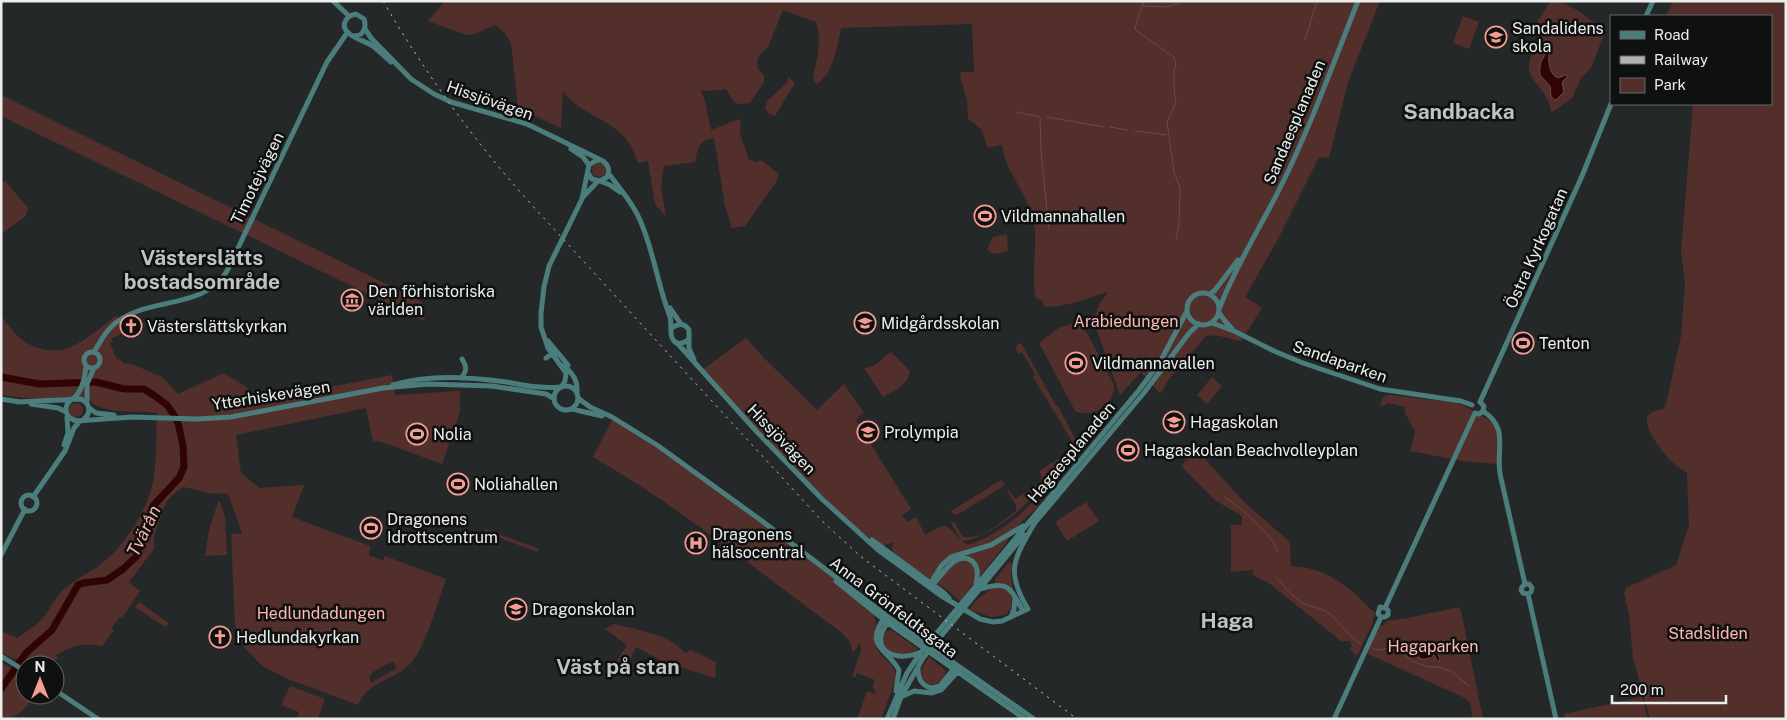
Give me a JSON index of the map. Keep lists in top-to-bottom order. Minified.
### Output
{"streets":{"main road":["Hissjövägen","Sandaesplanaden","Timotejvägen","Östra Kyrkogatan","Sandaparken","Ytterhiskevägen","Hagaesplanaden","Anna Grönfeldtsgata"]},"crossings":[["Hissjövägen","Timotejvägen"],["Sandaesplanaden","Sandaparken"],["Sandaesplanaden","Hagaesplanaden"],["Östra Kyrkogatan","Sandaparken"],["Sandaparken","Hagaesplanaden"]],"districts":["Sandbacka","Västerslätts bostadsområde","Haga","Väst på stan"],"water":["Tvärån"],"parks":["Arabiedungen","Hedlundadungen","Stadsliden","Hagaparken"],"places":{"school or university":["Sandalidens skola","Midgårdsskolan","Hagaskolan","Prolympia","Dragonskolan"],"sports":["Vildmannahallen","Tenton","Vildmannavallen","Nolia","Hagaskolan Beachvolleyplan","Noliahallen","Dragonens Idrottscentrum"],"museum":["Den förhistoriska världen"],"church":["Västerslättskyrkan","Hedlundakyrkan"],"hospital":["Dragonens hälsocentral"]},"legend":["Road","Railway","Park"],"scale_bar":"200 m","north":"top"}
